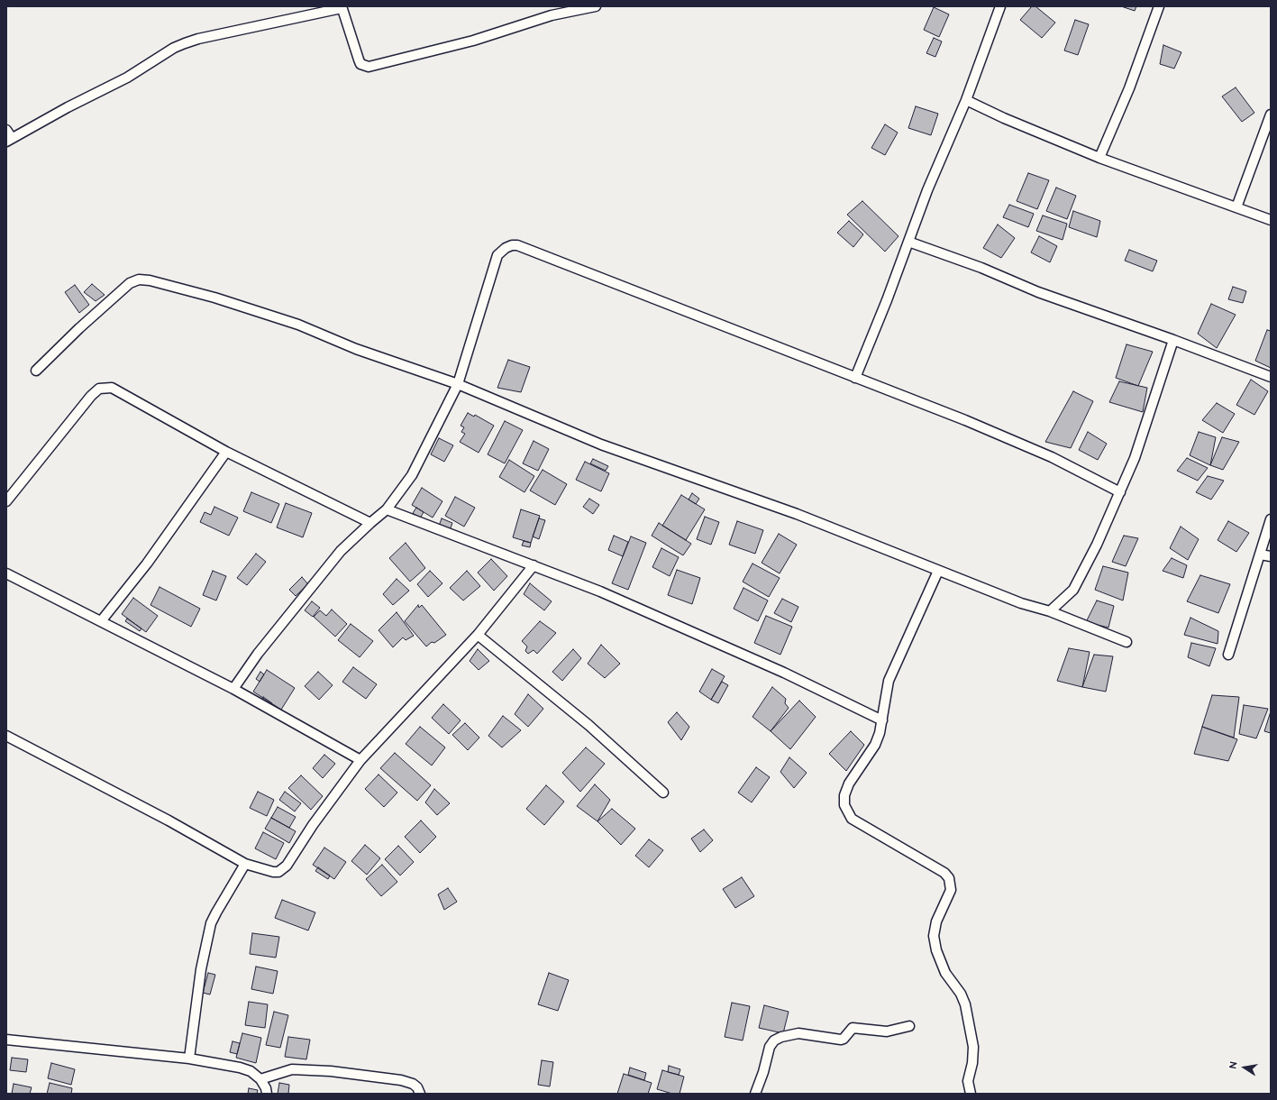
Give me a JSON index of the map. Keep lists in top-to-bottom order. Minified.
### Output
{"north":"left"}
